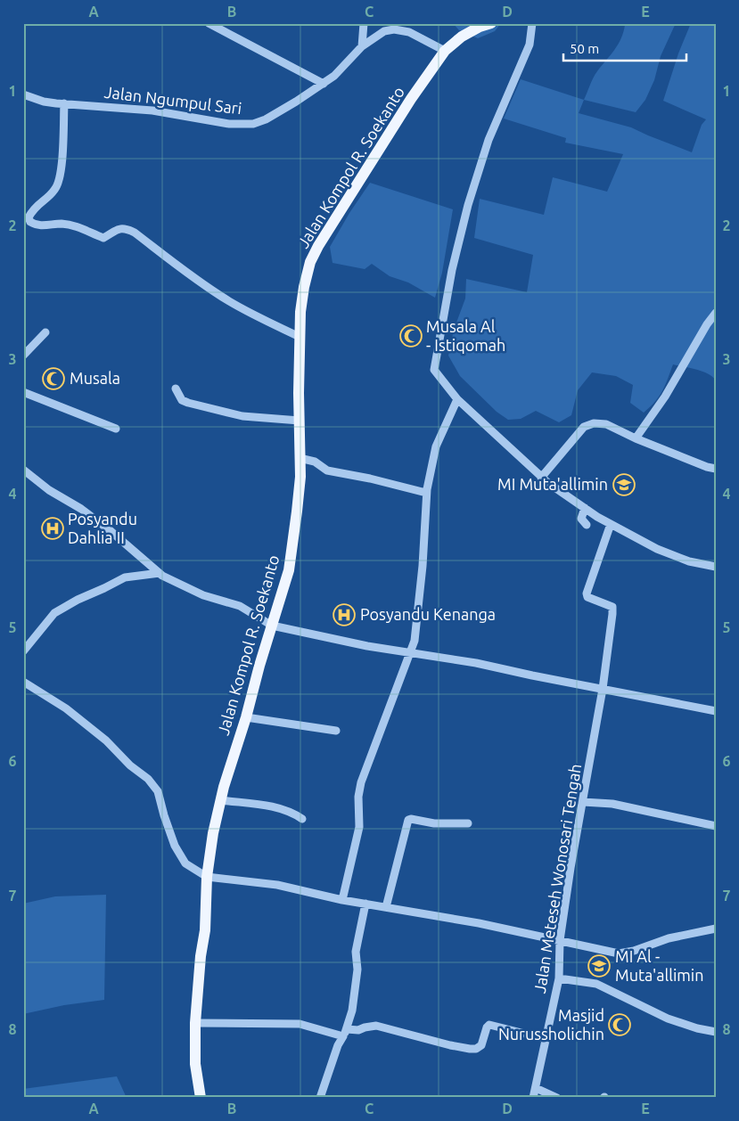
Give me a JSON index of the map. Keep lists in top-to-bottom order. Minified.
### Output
{"streets":{"main road":["Jalan Kompol R. Soekanto"],"street":["Jalan Ngumpul Sari","Jalan Meteseh Wonosari Tengah"]},"crossings":[["Jalan Ngumpul Sari","Jalan Kompol R. Soekanto"]],"places":{"mosque":["Musala Al - Istiqomah","Musala","Masjid Nurussholichin"],"school or university":["MI Muta'allimin","MI Al - Muta'allimin"],"hospital":["Posyandu Dahlia II","Posyandu Kenanga"]},"scale_bar":"50 m","grid":{"columns":["A","B","C","D","E"],"rows":["1","2","3","4","5","6","7","8"]}}
